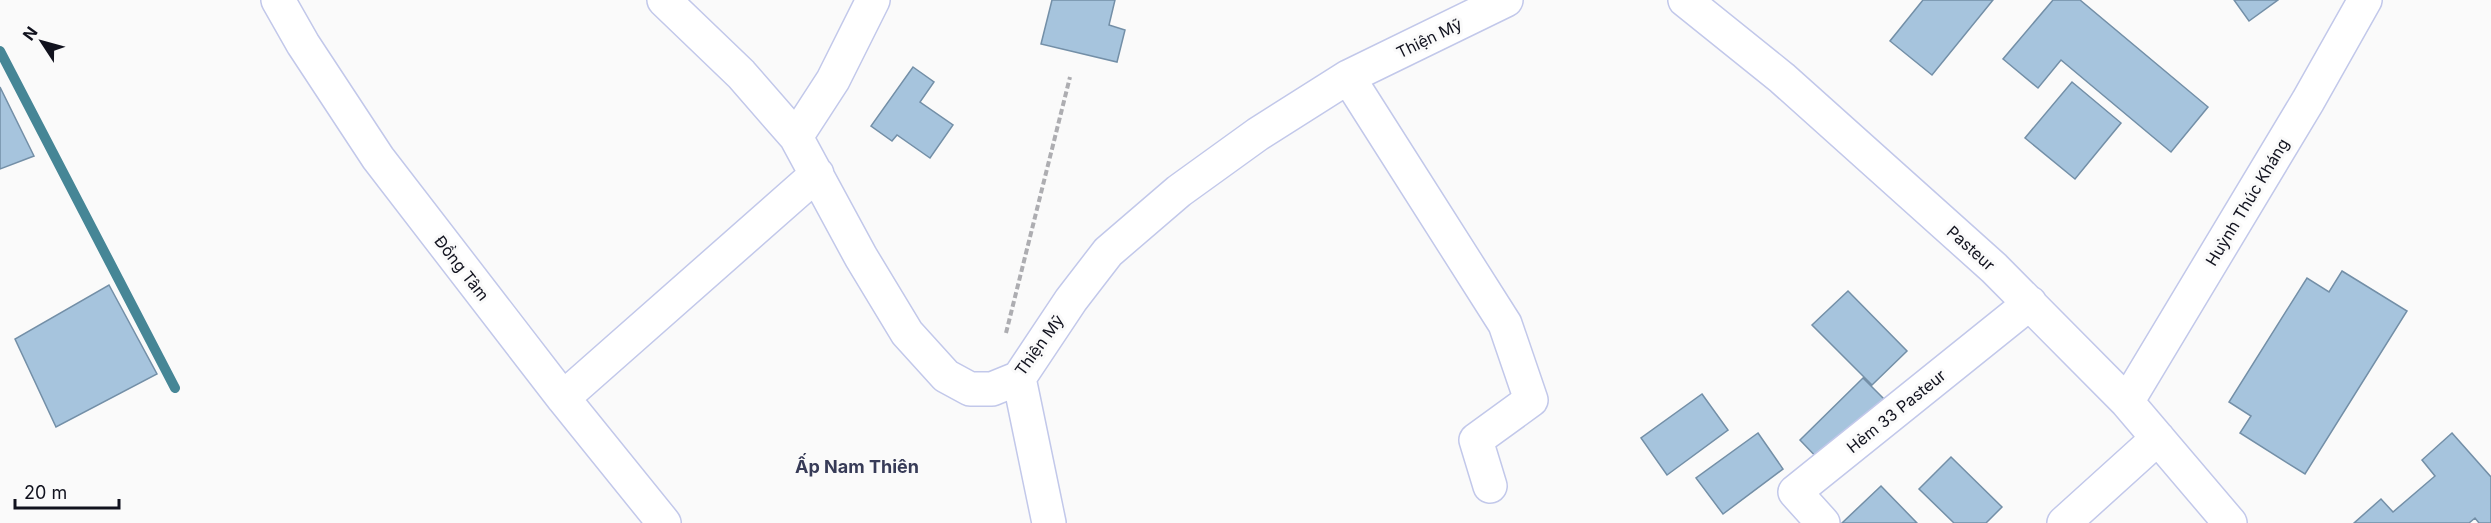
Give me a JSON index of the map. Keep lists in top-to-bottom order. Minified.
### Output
{"streets":{"street":["Thiện Mỹ","Huỳnh Thúc Kháng","Pasteur","Đồng Tâm","Hẻm 33 Pasteur"]},"crossings":[["Huỳnh Thúc Kháng","Pasteur"],["Pasteur","Hẻm 33 Pasteur"]],"districts":["Ấp Nam Thiên"],"scale_bar":"20 m","north":"top left"}
